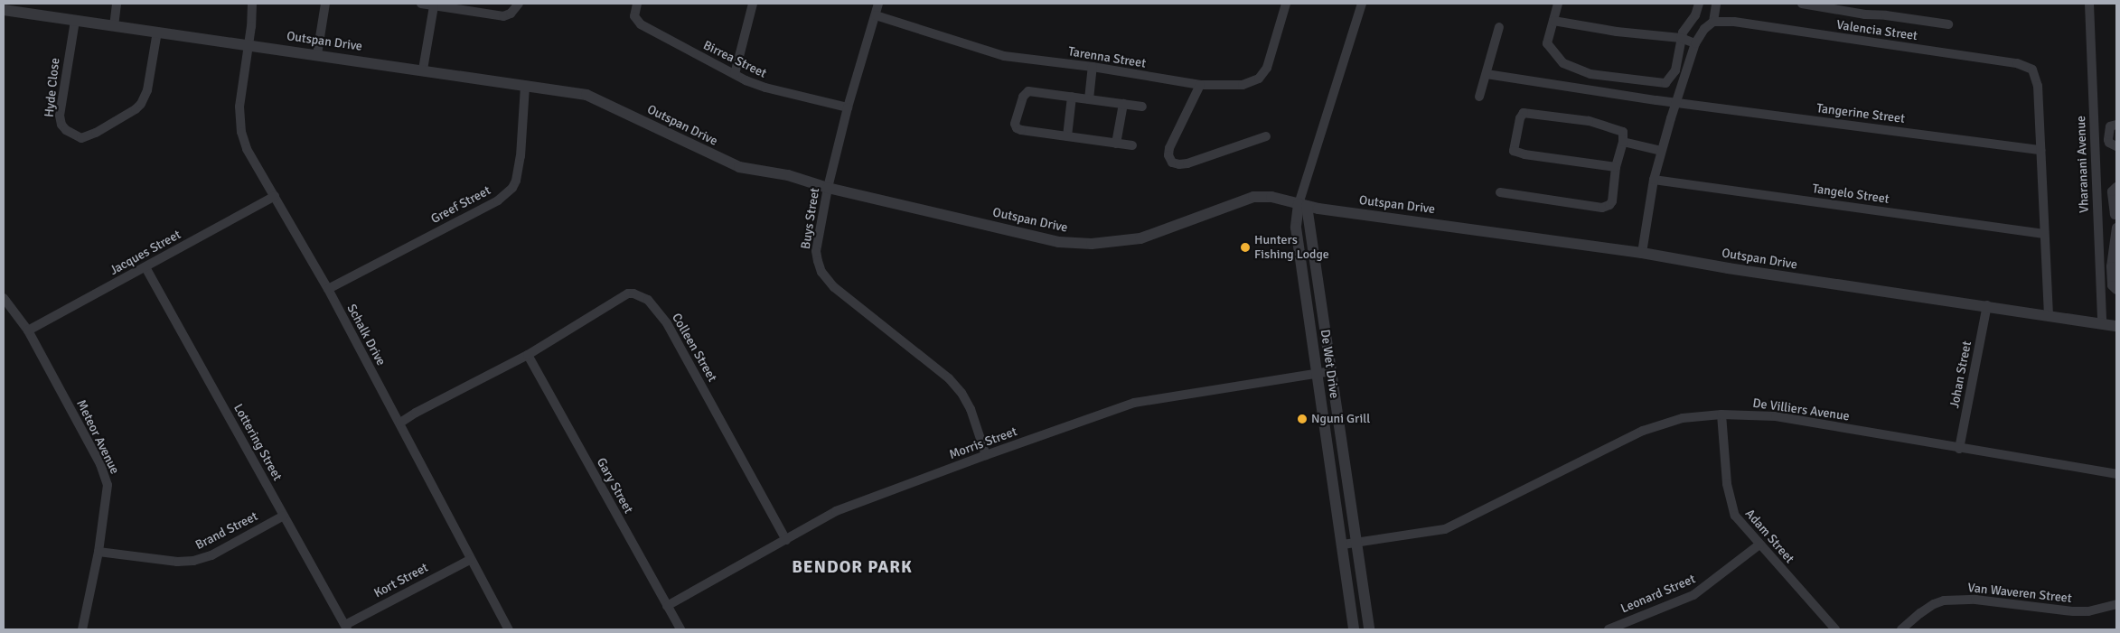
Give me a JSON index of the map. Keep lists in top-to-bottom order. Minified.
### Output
{"streets":{"street":["Valencia Street","Outspan Drive","Tarenna Street","Birrea Street","Hyde Close","Tangerine Street","Vharanani Avenue","Tangelo Street","Greef Street","Buys Street","Jacques Street","Schalk Drive","Colleen Street","De Wet Drive","Johan Street","De Villiers Avenue","Meteor Avenue","Lottering Street","Morris Street","Gary Street","Brand Street","Adam Street","Kort Street","Van Waveren Street","Leonard Street"]},"crossings":[["Valencia Street","Outspan Drive"],["Valencia Street","Tangerine Street"],["Valencia Street","Tangelo Street"],["Outspan Drive","Hyde Close"],["Outspan Drive","Vharanani Avenue"],["Outspan Drive","Greef Street"],["Outspan Drive","Buys Street"],["Outspan Drive","Schalk Drive"],["Outspan Drive","De Wet Drive"],["Outspan Drive","Johan Street"],["Tarenna Street","Buys Street"],["Birrea Street","Buys Street"],["Greef Street","Schalk Drive"],["Buys Street","Morris Street"],["Jacques Street","Schalk Drive"],["Jacques Street","Meteor Avenue"],["Jacques Street","Lottering Street"],["Schalk Drive","Colleen Street"],["Schalk Drive","Kort Street"],["Colleen Street","Morris Street"],["Colleen Street","Gary Street"],["De Wet Drive","De Villiers Avenue"],["De Wet Drive","Morris Street"],["Johan Street","De Villiers Avenue"],["De Villiers Avenue","Adam Street"],["Meteor Avenue","Brand Street"],["Lottering Street","Brand Street"],["Lottering Street","Kort Street"],["Morris Street","Gary Street"],["Adam Street","Leonard Street"]],"districts":["BENDOR PARK"],"places":["Hunters Fishing Lodge","Nguni Grill"]}
